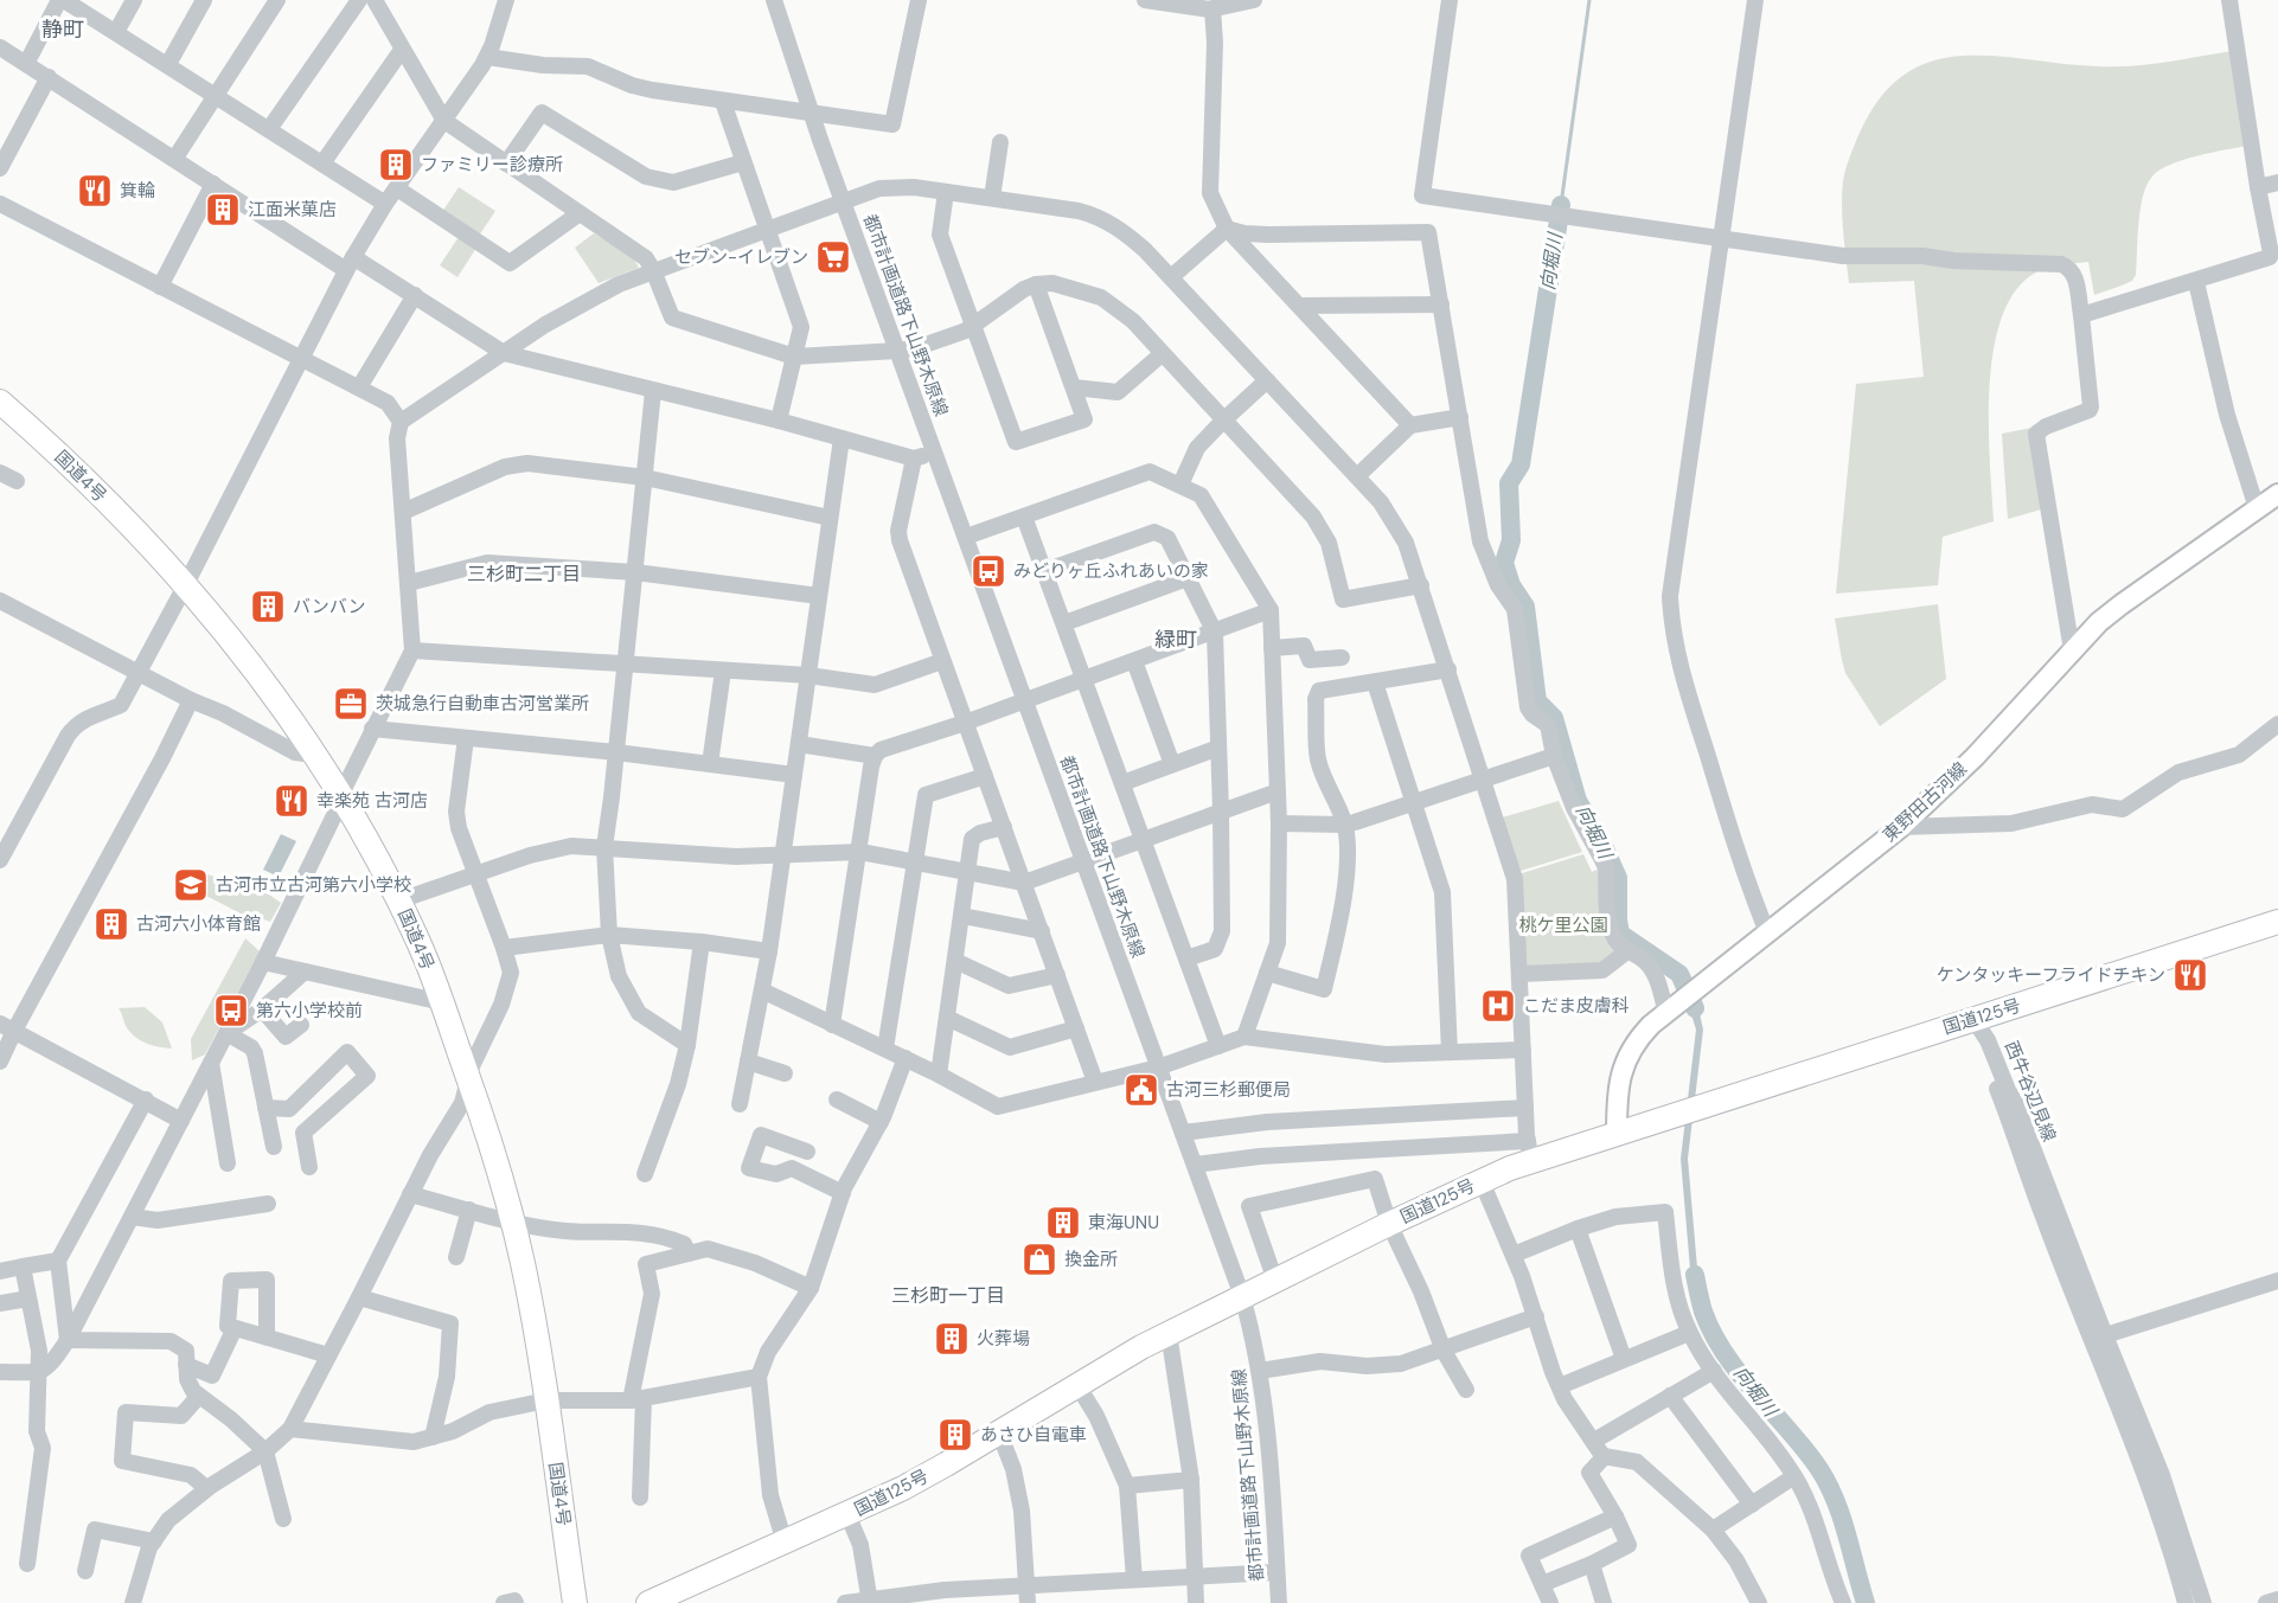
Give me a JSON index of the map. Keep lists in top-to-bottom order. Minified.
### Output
{"streets":{"highway":["国道4号","国道125号"],"main road":["東野田古河線"],"street":["都市計画道路下山野木原線","西牛谷辺見線"]},"crossings":[["都市計画道路下山野木原線","国道125号"],["東野田古河線","国道125号"],["国道125号","西牛谷辺見線"]],"districts":["静町","三杉町二丁目","緑町","三杉町一丁目"],"water":["向堀川"],"parks":["桃ケ里公園"],"places":{"building":["ファミリー診療所","江面米菓店","バンバン","古河六小体育館","東海UNU","火葬場","あさひ自電車"],"restaurant":["箕輪","幸楽苑 古河店","ケンタッキーフライドチキン"],"supermarket":["セブン-イレブン"],"bus stop":["みどりヶ丘ふれあいの家","第六小学校前"],"office":["茨城急行自動車古河営業所"],"school or university":["古河市立古河第六小学校"],"hospital":["こだま皮膚科"],"public building":["古河三杉郵便局"],"shop":["換金所"]}}
